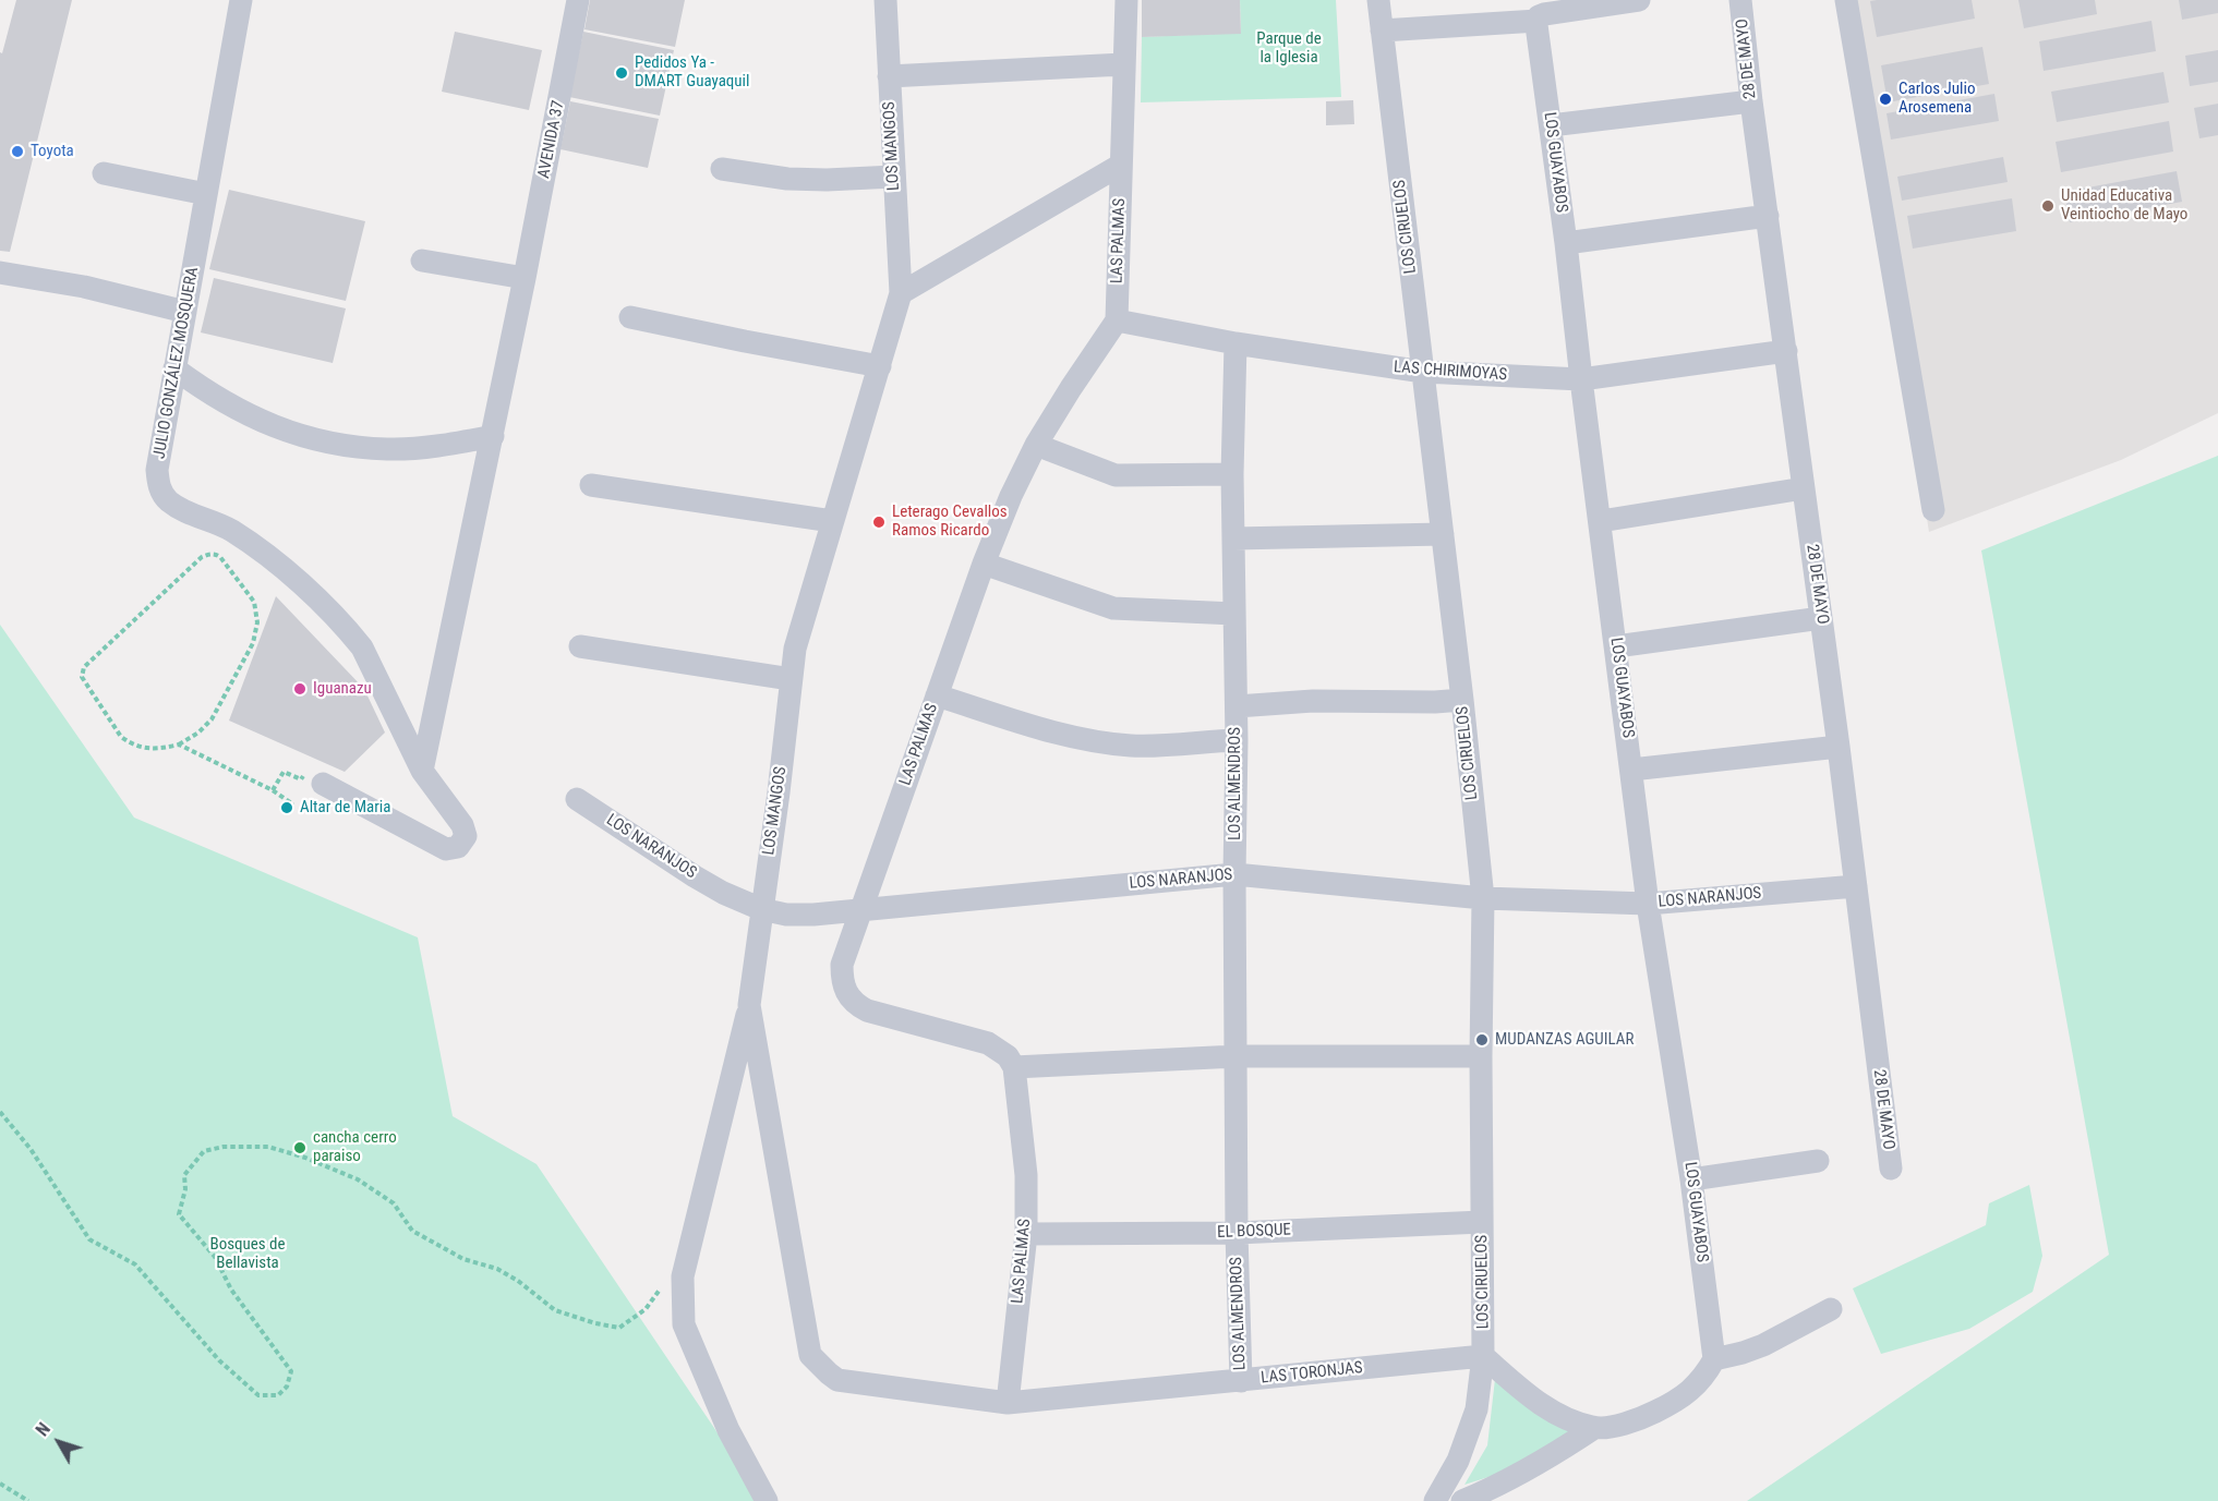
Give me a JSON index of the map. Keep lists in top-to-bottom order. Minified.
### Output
{"streets":{"street":["28 DE MAYO","AVENIDA 37","LOS MANGOS","LOS GUAYABOS","LOS CIRUELOS","LAS PALMAS","JULIO GONZÁLEZ MOSQUERA","LAS CHIRIMOYAS","LOS ALMENDROS","LOS NARANJOS","EL BOSQUE","LAS TORONJAS"]},"crossings":[["28 DE MAYO","LAS CHIRIMOYAS"],["28 DE MAYO","LOS NARANJOS"],["AVENIDA 37","JULIO GONZÁLEZ MOSQUERA"],["LOS MANGOS","LOS NARANJOS"],["LOS MANGOS","LAS TORONJAS"],["LOS GUAYABOS","LAS CHIRIMOYAS"],["LOS GUAYABOS","LOS NARANJOS"],["LOS CIRUELOS","LAS CHIRIMOYAS"],["LOS CIRUELOS","LOS NARANJOS"],["LOS CIRUELOS","EL BOSQUE"],["LOS CIRUELOS","LAS TORONJAS"],["LAS PALMAS","LAS CHIRIMOYAS"],["LAS PALMAS","LOS NARANJOS"],["LAS PALMAS","EL BOSQUE"],["LAS PALMAS","LAS TORONJAS"],["LAS CHIRIMOYAS","LOS ALMENDROS"],["LOS ALMENDROS","LOS NARANJOS"],["LOS ALMENDROS","EL BOSQUE"],["LOS ALMENDROS","LAS TORONJAS"]],"parks":["Parque de la Iglesia","Bosques de Bellavista"],"places":["Pedidos Ya - DMART Guayaquil","Carlos Julio Arosemena","Toyota","Unidad Educativa Veintiocho de Mayo","Leterago Cevallos Ramos Ricardo","Iguanazu","Altar de Maria","MUDANZAS AGUILAR","cancha cerro paraiso"],"north":"top left"}
